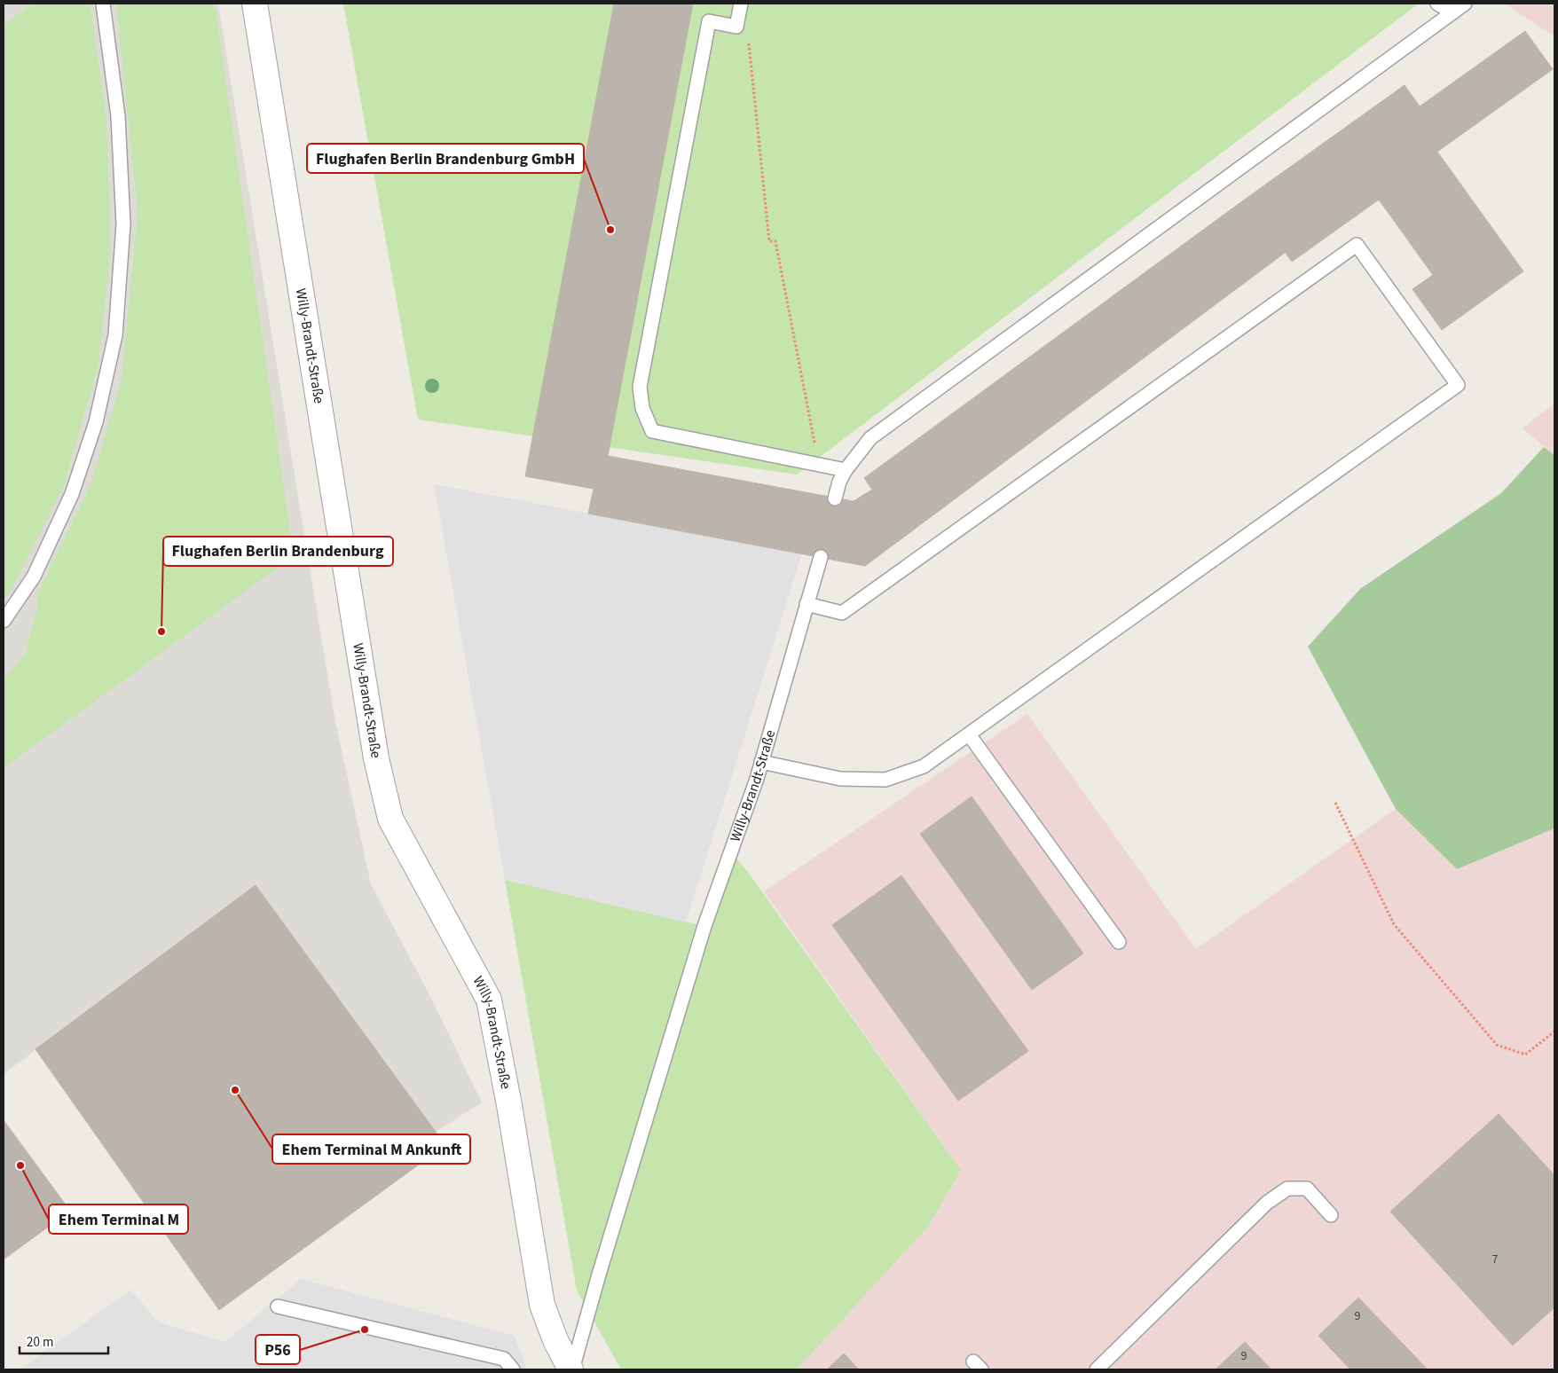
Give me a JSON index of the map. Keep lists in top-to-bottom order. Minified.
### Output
{"streets":{"street":["Willy-Brandt-Straße"]},"places":["Flughafen Berlin Brandenburg GmbH","Flughafen Berlin Brandenburg","Ehem Terminal M Ankunft","Ehem Terminal M","P56"],"house_numbers":["7","9","9"],"scale_bar":"20 m"}
